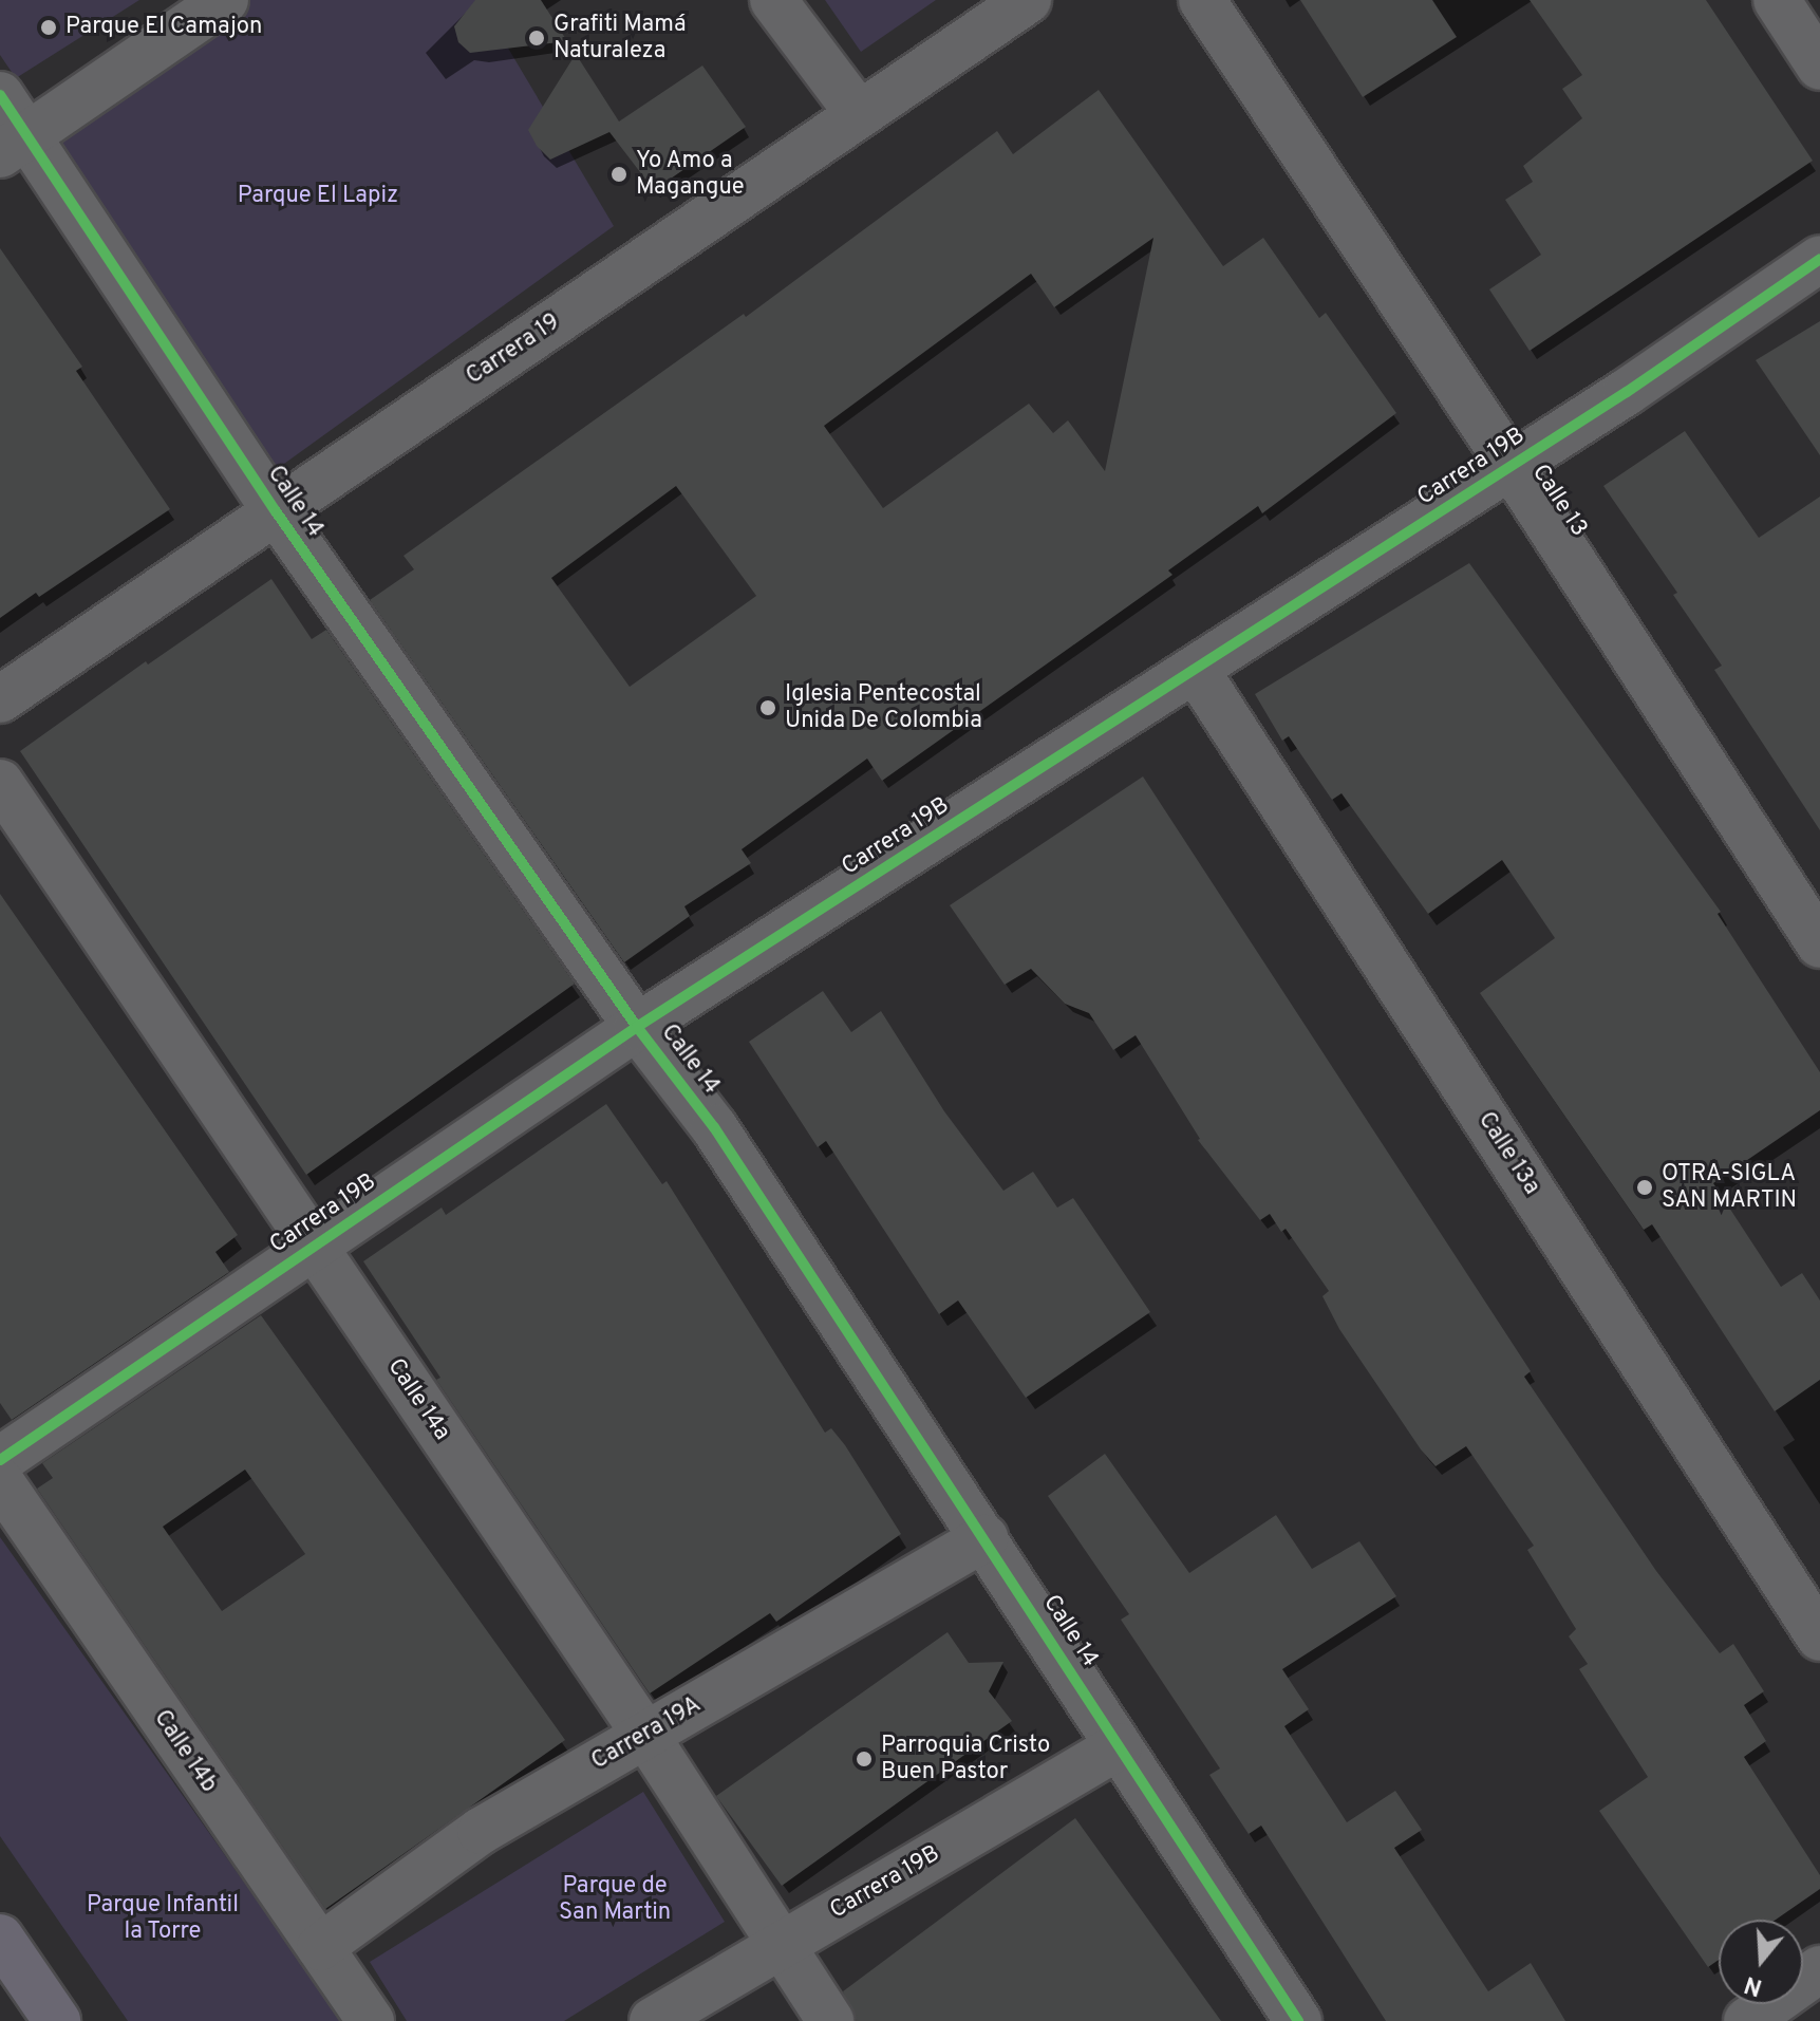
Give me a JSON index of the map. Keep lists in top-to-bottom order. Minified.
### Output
{"streets":{"street":["Carrera 19","Carrera 19B","Calle 13","Calle 14","Calle 13a","Calle 14a","Carrera 19A","Calle 14b"]},"crossings":[["Carrera 19","Calle 14"],["Carrera 19B","Calle 13"],["Carrera 19B","Calle 14"],["Carrera 19B","Calle 13a"],["Carrera 19B","Calle 14a"],["Calle 14","Carrera 19A"],["Calle 14a","Carrera 19A"],["Carrera 19A","Calle 14b"]],"parks":["Parque El Lapiz","Parque de San Martin","Parque Infantil la Torre"],"places":["Parque El Camajon","Grafiti Mamá Naturaleza","Yo Amo a Magangue","Iglesia Pentecostal Unida De Colombia","OTRA-SIGLA SAN MARTIN","Parroquia Cristo Buen Pastor"],"north":"bottom"}
